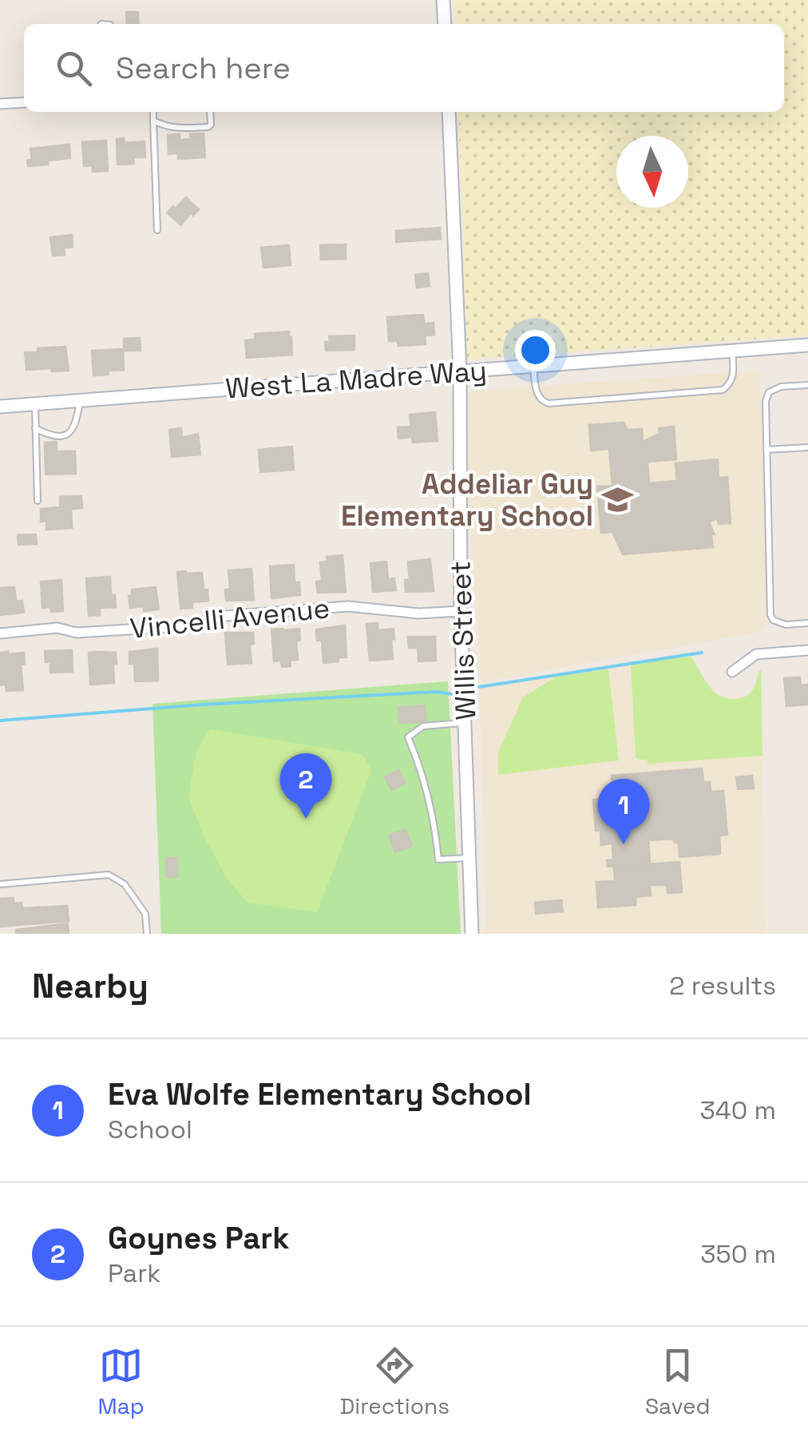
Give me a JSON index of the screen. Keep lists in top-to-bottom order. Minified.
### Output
{"streets":{"street":["West La Madre Way","Vincelli Avenue","Willis Street"]},"crossings":[["West La Madre Way","Willis Street"],["Vincelli Avenue","Willis Street"]],"places":{"school or university":["Addeliar Guy Elementary School"]},"north":"bottom","page":{"search":"Search here","pins":["2","1"],"heading":["Nearby","2 results"],"list":[{"mark":"1","name":"Eva Wolfe Elementary School","note":"School","value":"340 m"},{"mark":"2","name":"Goynes Park","note":"Park","value":"350 m"}],"nav":["Map","Directions","Saved"]}}
